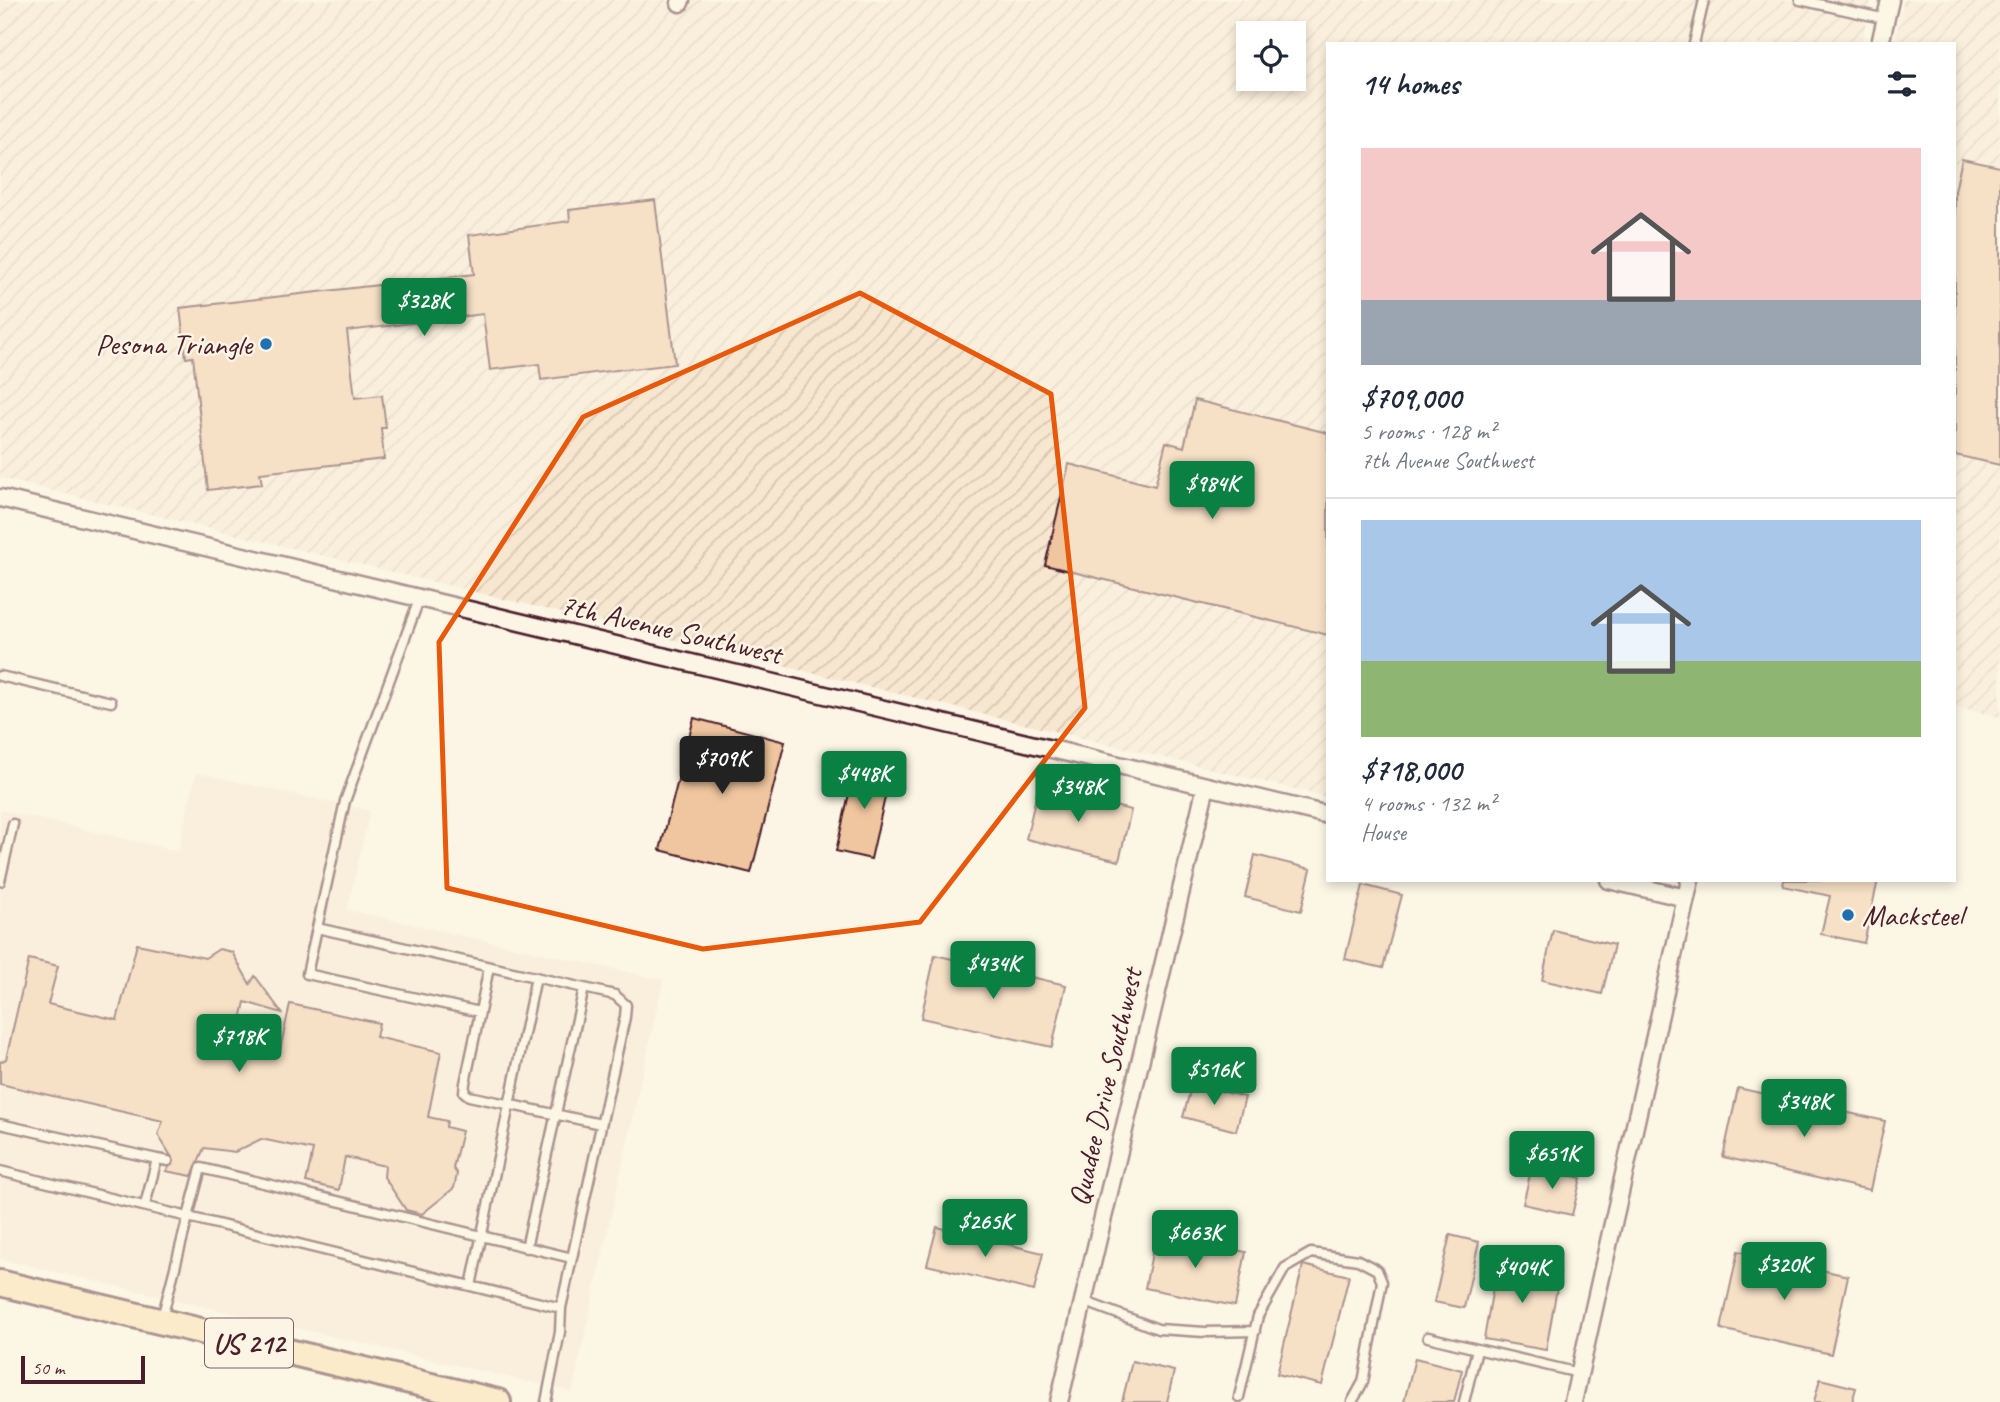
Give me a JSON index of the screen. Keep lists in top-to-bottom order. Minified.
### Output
{"streets":{"main road":["US 212"],"street":["7th Avenue Southwest","Quadee Drive Southwest"]},"crossings":[["7th Avenue Southwest","Quadee Drive Southwest"]],"places":["Pesona Triangle","Macksteel"],"scale_bar":"50 m","page":{"heading":"14 homes","list":[{"name":"$709,000","note":"5 rooms · 128 m² · 7th Avenue Southwest"},{"name":"$718,000","note":"4 rooms · 132 m² · House"}],"price":["$328K","$984K","$709K","$448K","$348K","$434K","$718K","$516K","$348K","$651K","$265K","$663K","$320K","$404K"],"scale":"50 m"}}
